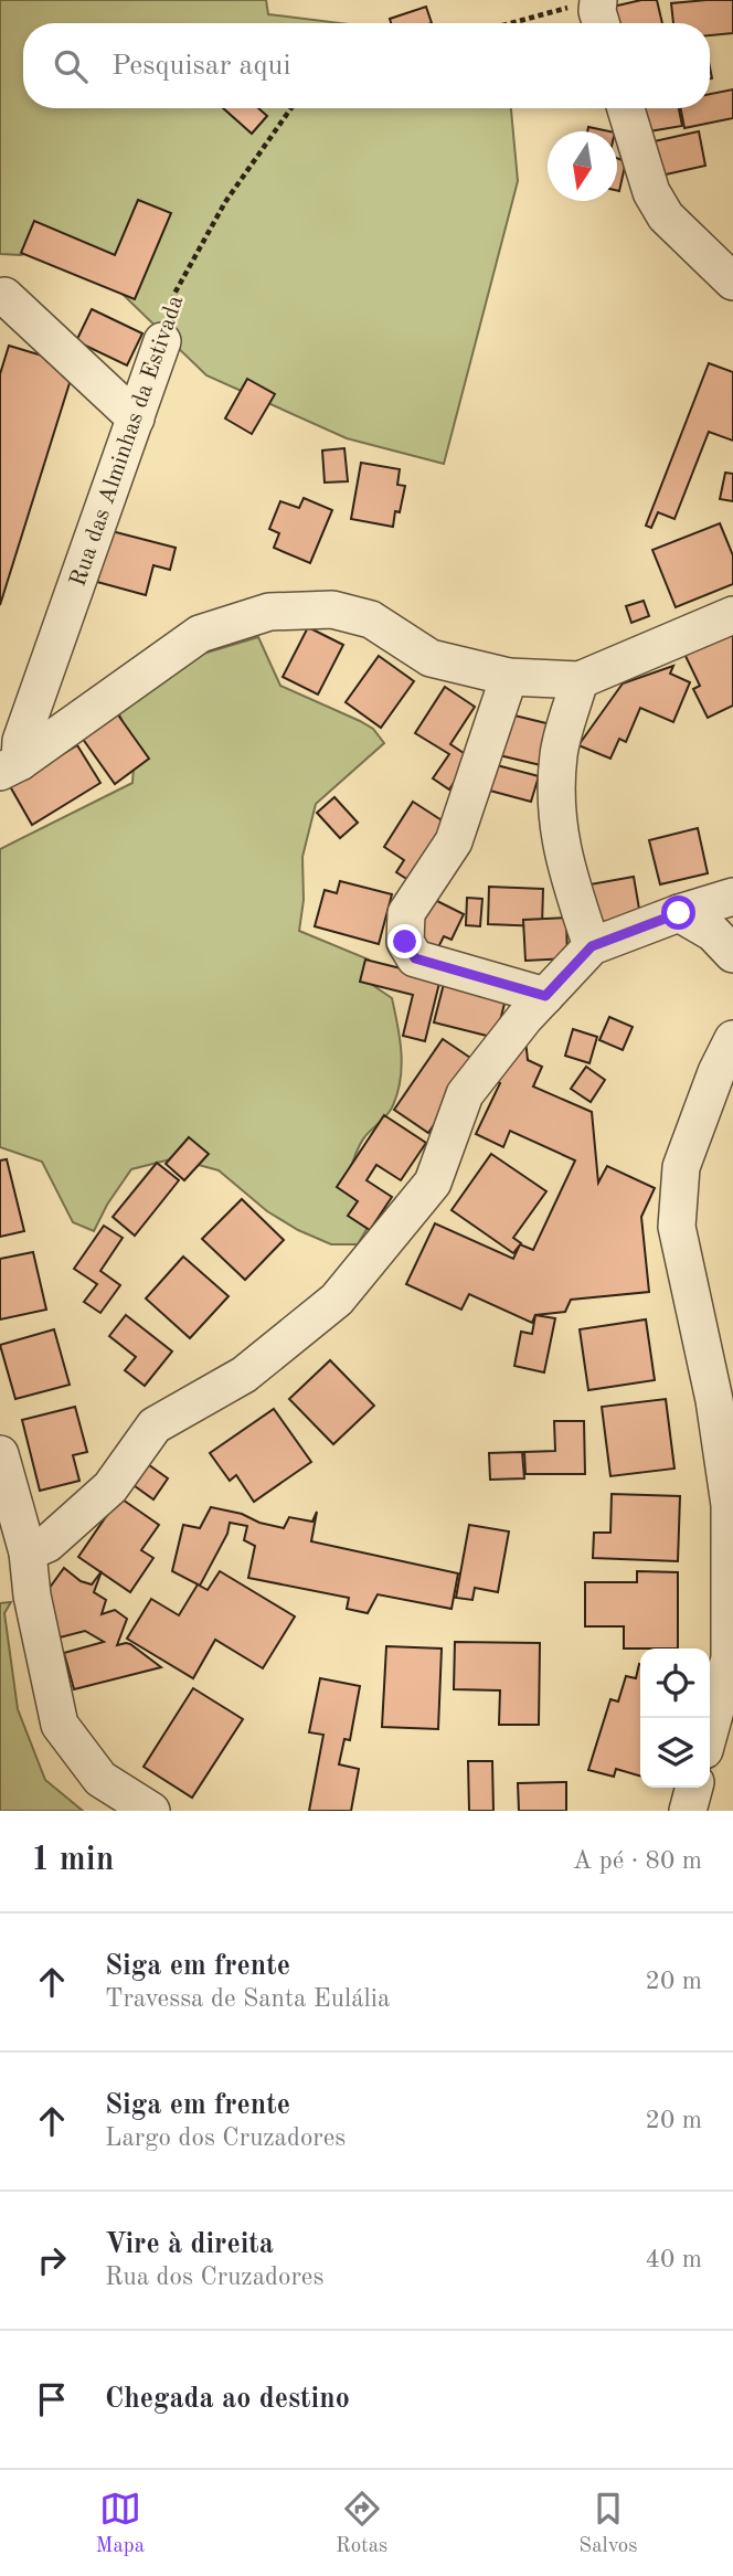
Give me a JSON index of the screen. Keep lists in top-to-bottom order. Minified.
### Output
{"streets":{"street":["Rua das Alminhas da Estivada"]},"north":"bottom","page":{"search":"Pesquisar aqui","heading":["1 min","A pé · 80 m"],"list":[["Siga em frente","Travessa de Santa Eulália","20 m"],["Siga em frente","Largo dos Cruzadores","20 m"],["Vire à direita","Rua dos Cruzadores","40 m"],"Chegada ao destino"],"nav":["Mapa","Rotas","Salvos"]}}
